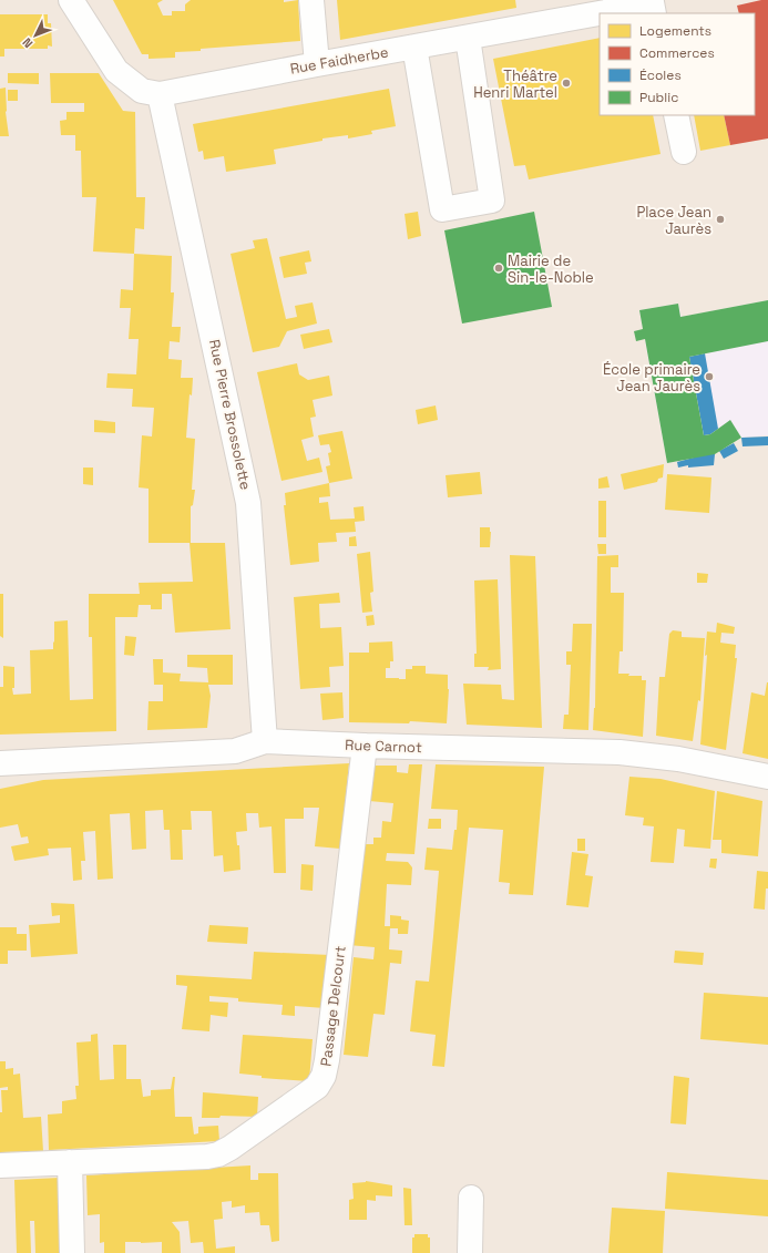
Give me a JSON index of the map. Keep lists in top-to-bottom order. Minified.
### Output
{"streets":{"street":["Rue Faidherbe","Rue Pierre Brossolette","Rue Carnot","Passage Delcourt"]},"crossings":[["Rue Faidherbe","Rue Pierre Brossolette"],["Rue Pierre Brossolette","Rue Carnot"],["Rue Carnot","Passage Delcourt"]],"places":["Théâtre Henri Martel","Place Jean Jaurès","Mairie de Sin-le-Noble","École primaire Jean Jaurès"],"legend":["Logements","Commerces","Écoles","Public"],"north":"bottom left"}
